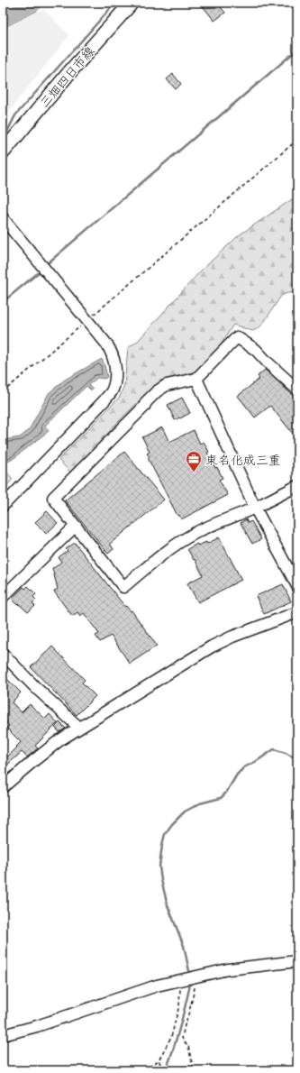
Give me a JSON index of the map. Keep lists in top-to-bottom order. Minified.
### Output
{"streets":{"main road":["三畑四日市線"]},"places":{"office":["東名化成三重"]}}
